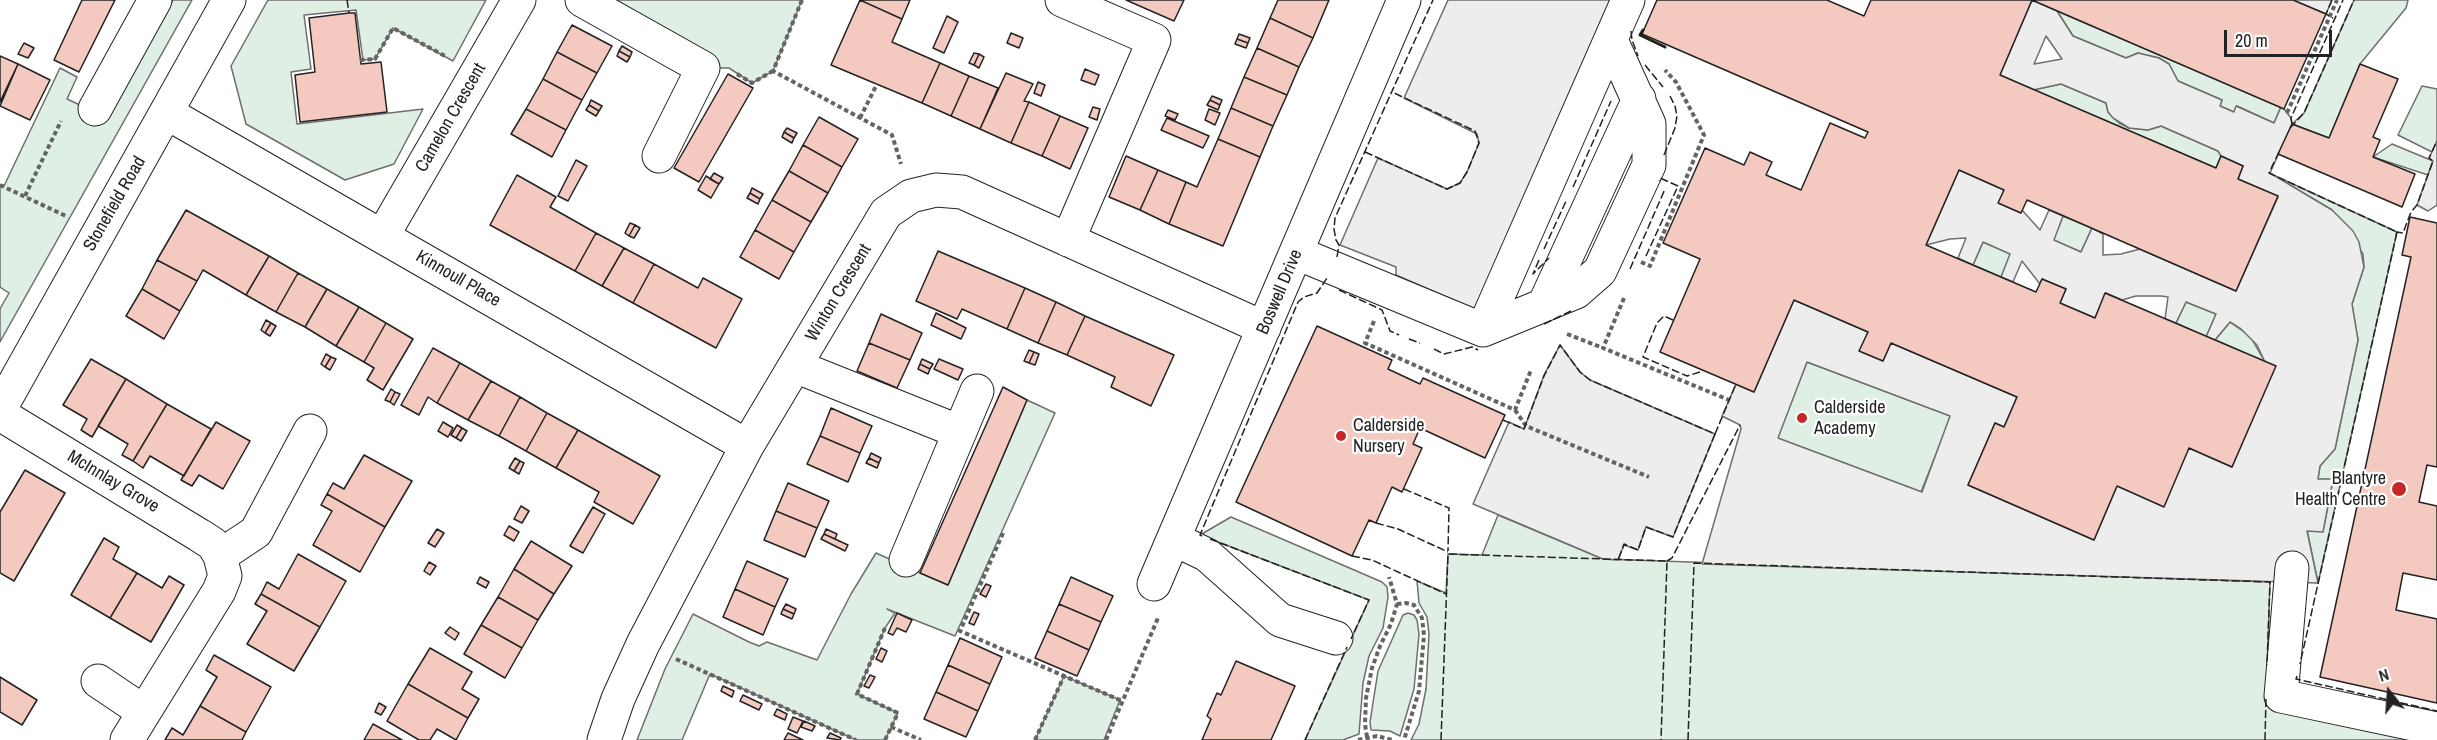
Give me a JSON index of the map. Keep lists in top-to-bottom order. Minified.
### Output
{"streets":{"street":["Camelon Crescent","Stonefield Road","Kinnoull Place","Boswell Drive","Winton Crescent","McInnlay Grove"]},"crossings":[["Camelon Crescent","Kinnoull Place"],["Stonefield Road","Kinnoull Place"],["Kinnoull Place","Winton Crescent"],["Boswell Drive","Winton Crescent"]],"places":["Calderside Academy","Calderside Nursery","Blantyre Health Centre"],"scale_bar":"20 m","north":"top"}
